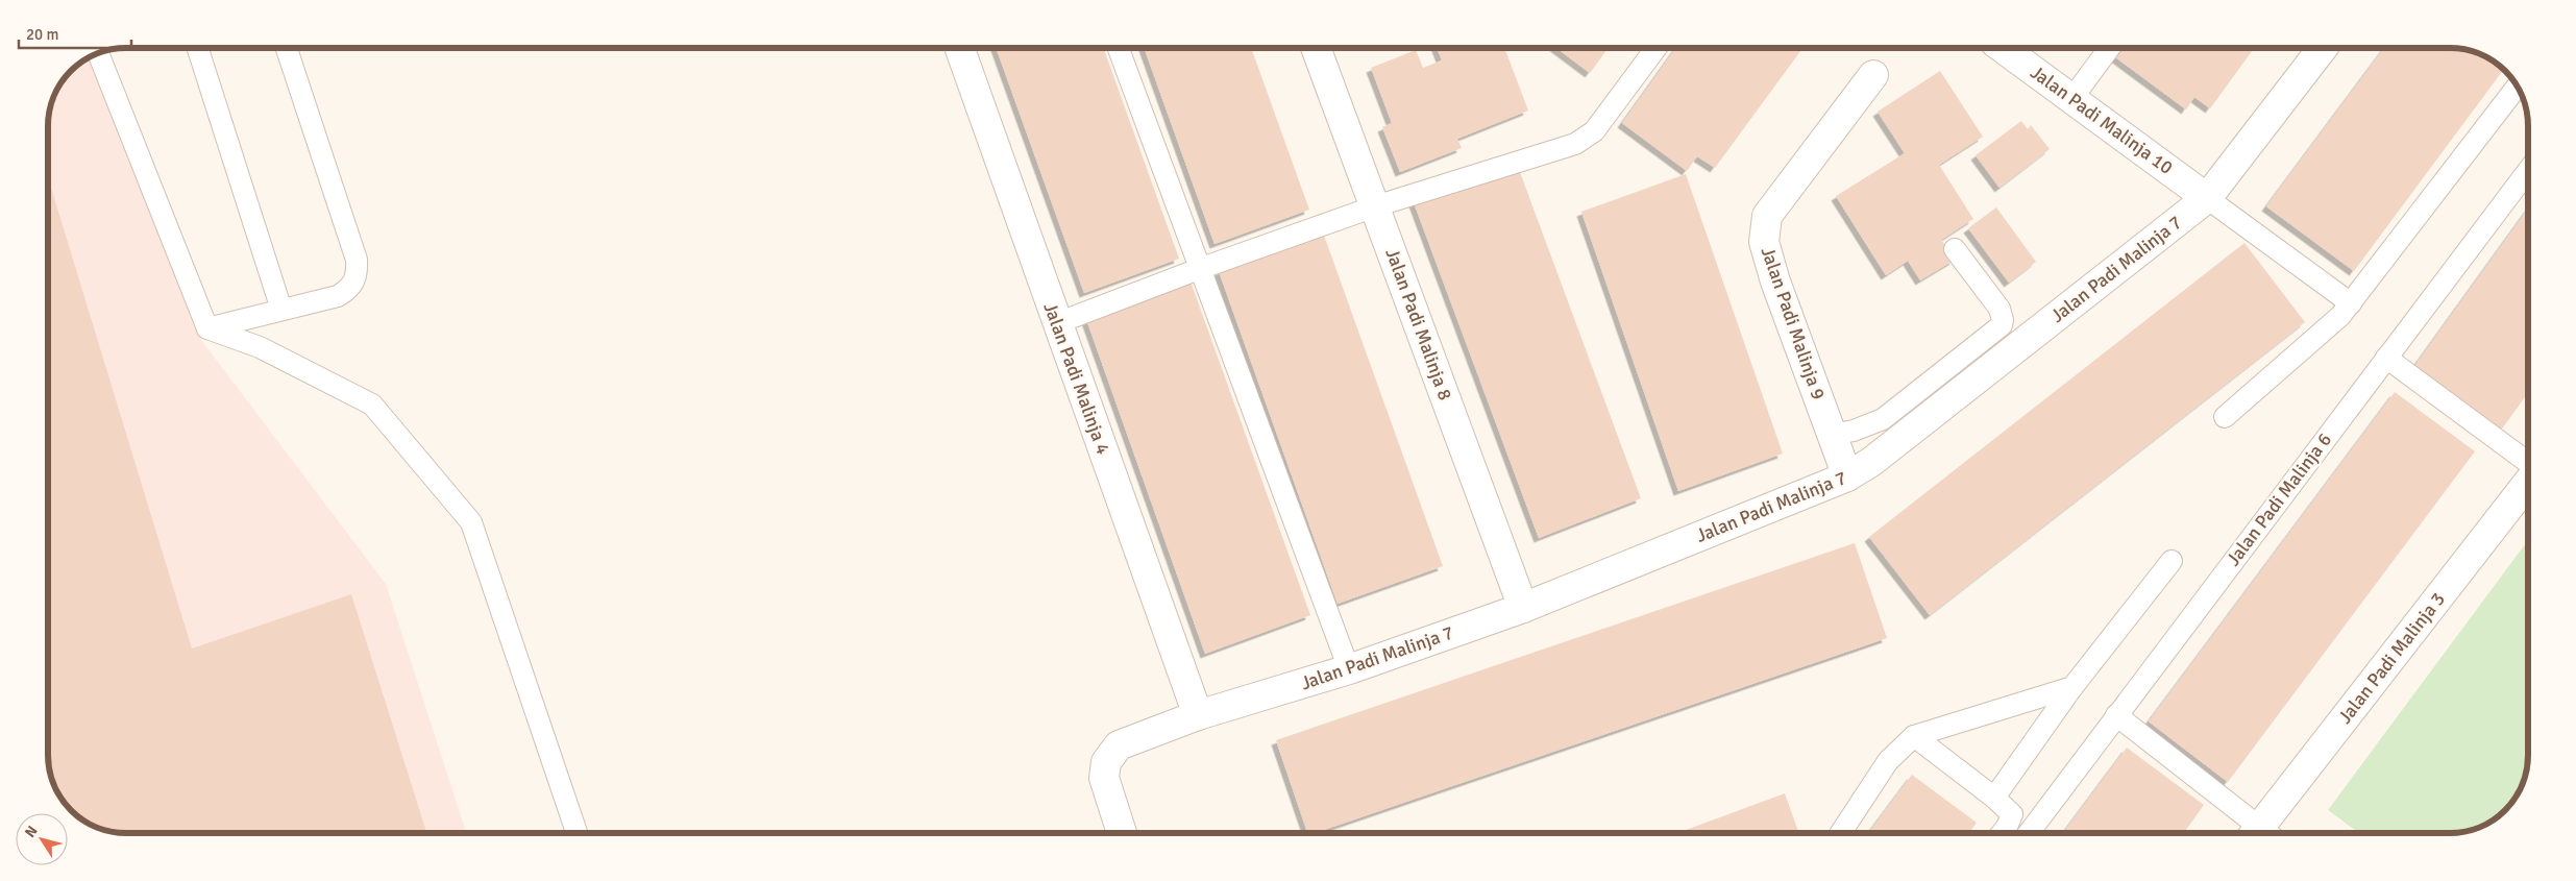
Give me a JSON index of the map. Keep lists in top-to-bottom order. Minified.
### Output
{"streets":{"street":["Jalan Padi Malinja 10","Jalan Padi Malinja 7","Jalan Padi Malinja 9","Jalan Padi Malinja 8","Jalan Padi Malinja 4","Jalan Padi Malinja 3"],"lane":["Jalan Padi Malinja 6"]},"crossings":[["Jalan Padi Malinja 10","Jalan Padi Malinja 7"],["Jalan Padi Malinja 7","Jalan Padi Malinja 9"],["Jalan Padi Malinja 7","Jalan Padi Malinja 8"],["Jalan Padi Malinja 7","Jalan Padi Malinja 4"]],"scale_bar":"20 m","north":"top left"}
